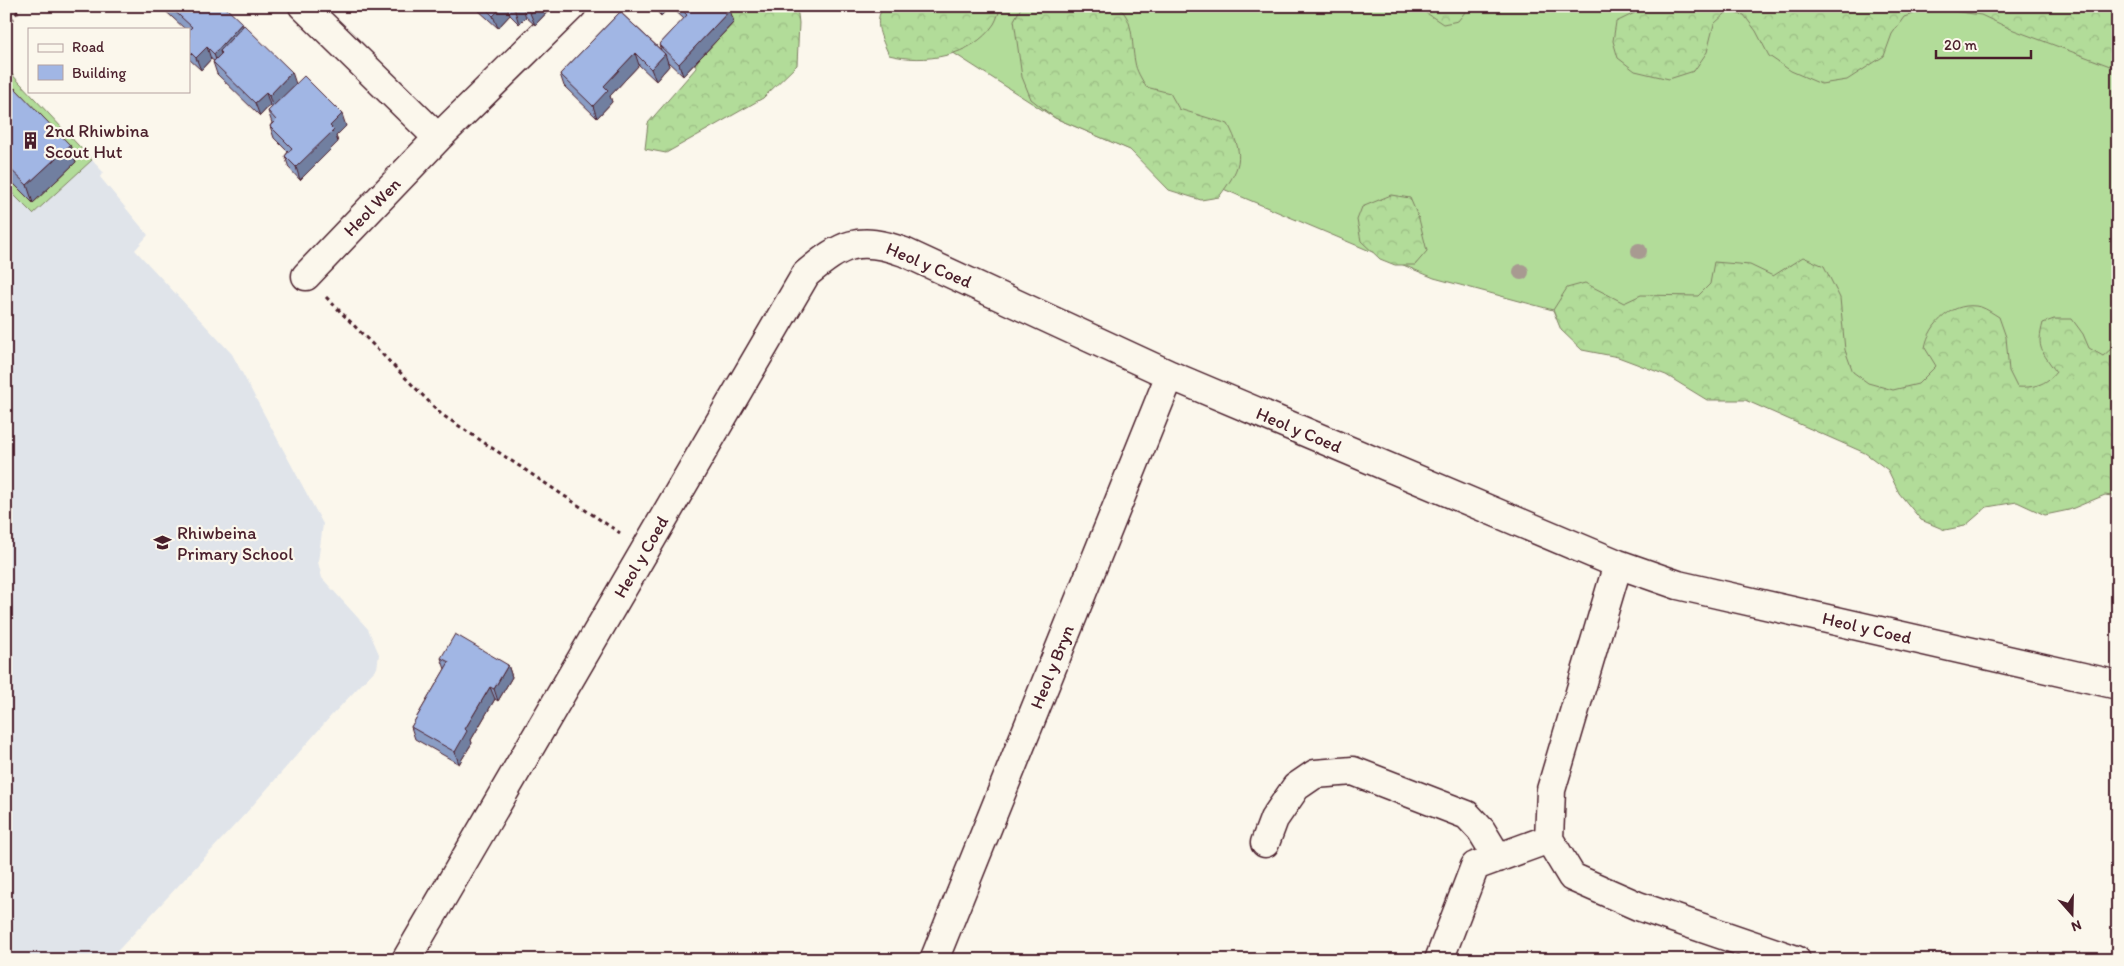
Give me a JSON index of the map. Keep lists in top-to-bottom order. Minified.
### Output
{"streets":{"street":["Heol Wen","Heol y Coed","Heol y Bryn"]},"crossings":[["Heol y Coed","Heol y Bryn"]],"places":{"building":["2nd Rhiwbina Scout Hut"],"school or university":["Rhiwbeina Primary School"]},"legend":["Road","Building"],"scale_bar":"20 m","north":"bottom"}
